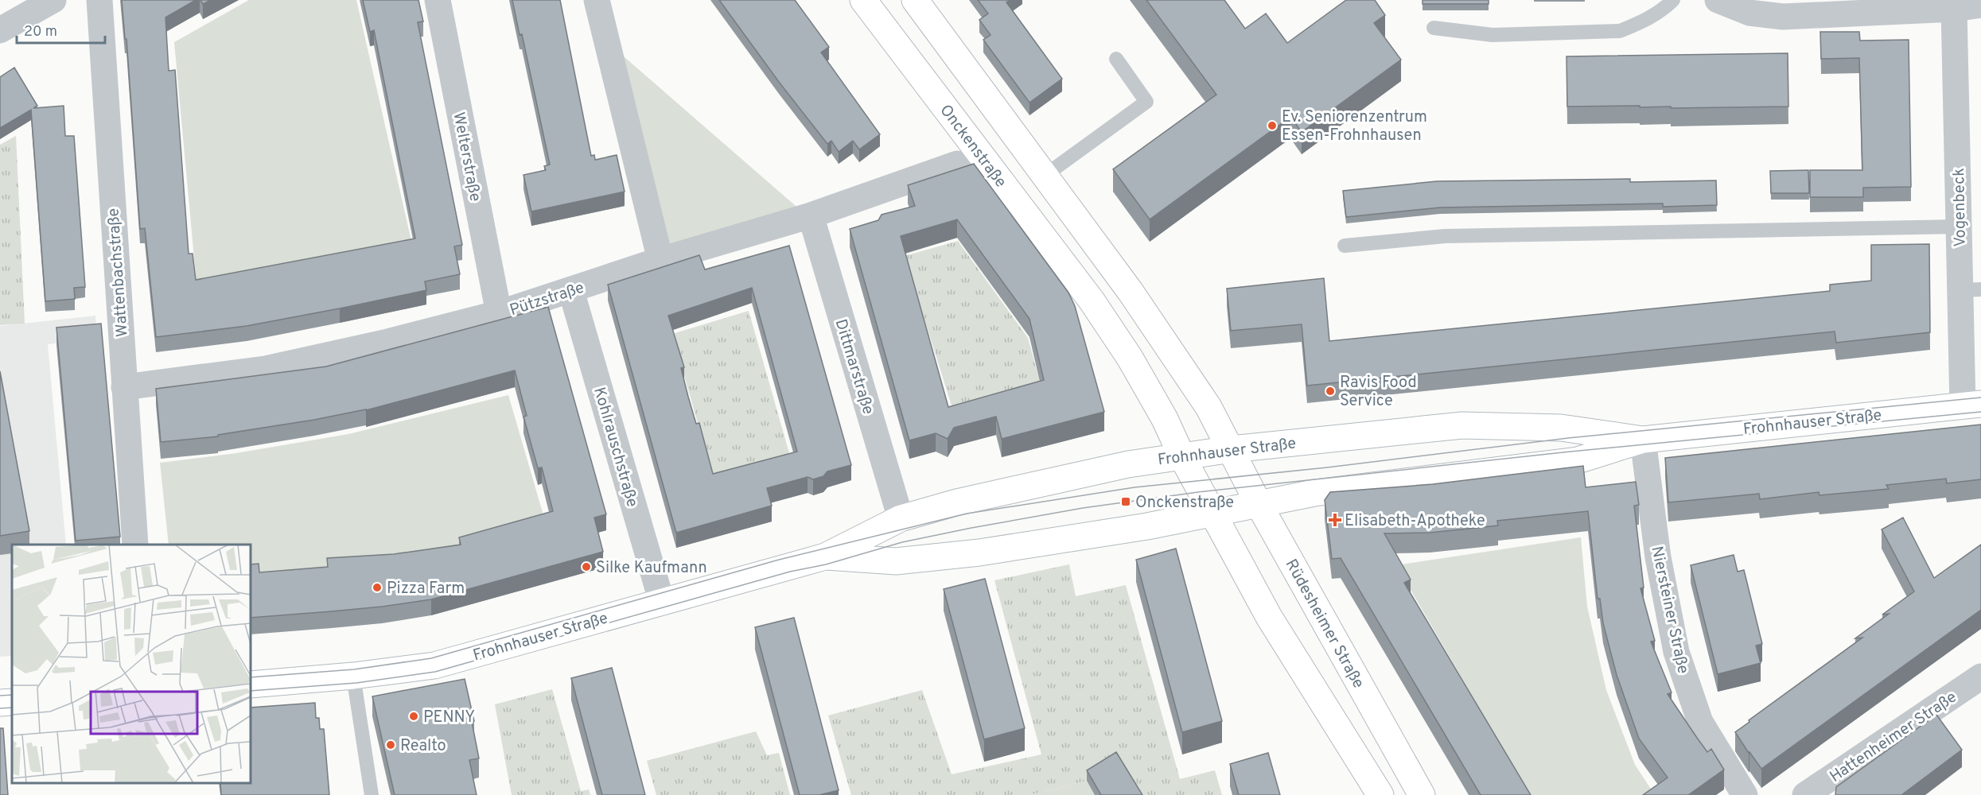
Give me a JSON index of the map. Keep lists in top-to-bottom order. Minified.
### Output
{"streets":{"main road":["Onckenstraße","Frohnhauser Straße","Rüdesheimer Straße"],"street":["Welterstraße","Vogenbeck","Wattenbachstraße","Pützstraße","Dittmarstraße","Kohlrauschstraße","Niersteiner Straße","Hattenheimer Straße"]},"crossings":[["Onckenstraße","Frohnhauser Straße"],["Welterstraße","Pützstraße"],["Vogenbeck","Frohnhauser Straße"],["Wattenbachstraße","Pützstraße"],["Pützstraße","Dittmarstraße"],["Pützstraße","Kohlrauschstraße"],["Dittmarstraße","Frohnhauser Straße"],["Frohnhauser Straße","Kohlrauschstraße"],["Frohnhauser Straße","Niersteiner Straße"],["Frohnhauser Straße","Rüdesheimer Straße"]],"places":{"other":["Ev. Seniorenzentrum Essen-Frohnhausen","Ravis Food Service","Silke Kaufmann","Pizza Farm","PENNY","Realto"],"transit":["Onckenstraße"],"health":["Elisabeth-Apotheke"]},"scale_bar":"20 m"}
